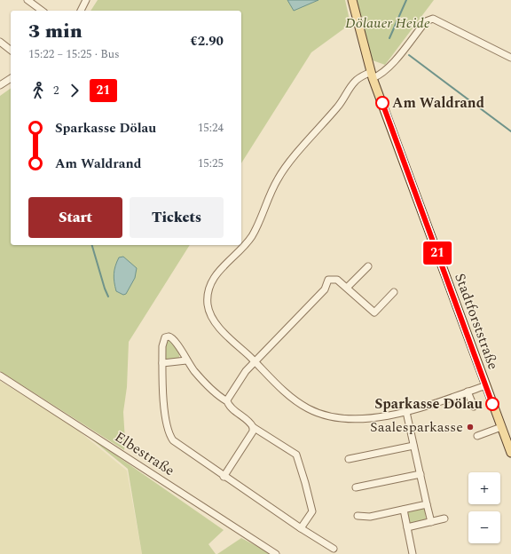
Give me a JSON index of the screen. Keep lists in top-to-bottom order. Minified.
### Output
{"streets":{"main road":["Stadtforststraße"],"street":["Elbestraße"]},"parks":["Dölauer Heide"],"places":["Am Waldrand","Sparkasse Dölau","Saalesparkasse"],"lines":["bus line 21"],"page":{"on_map":"21","heading":["3 min","15:22 – 15:25 · Bus","€2.90"],"legs":["2","21"],"list":[{"name":"Sparkasse Dölau","value":"15:24"},{"name":"Am Waldrand","value":"15:25"}],"buttons":["Start","Tickets"],"map_buttons":["+","−"]}}
